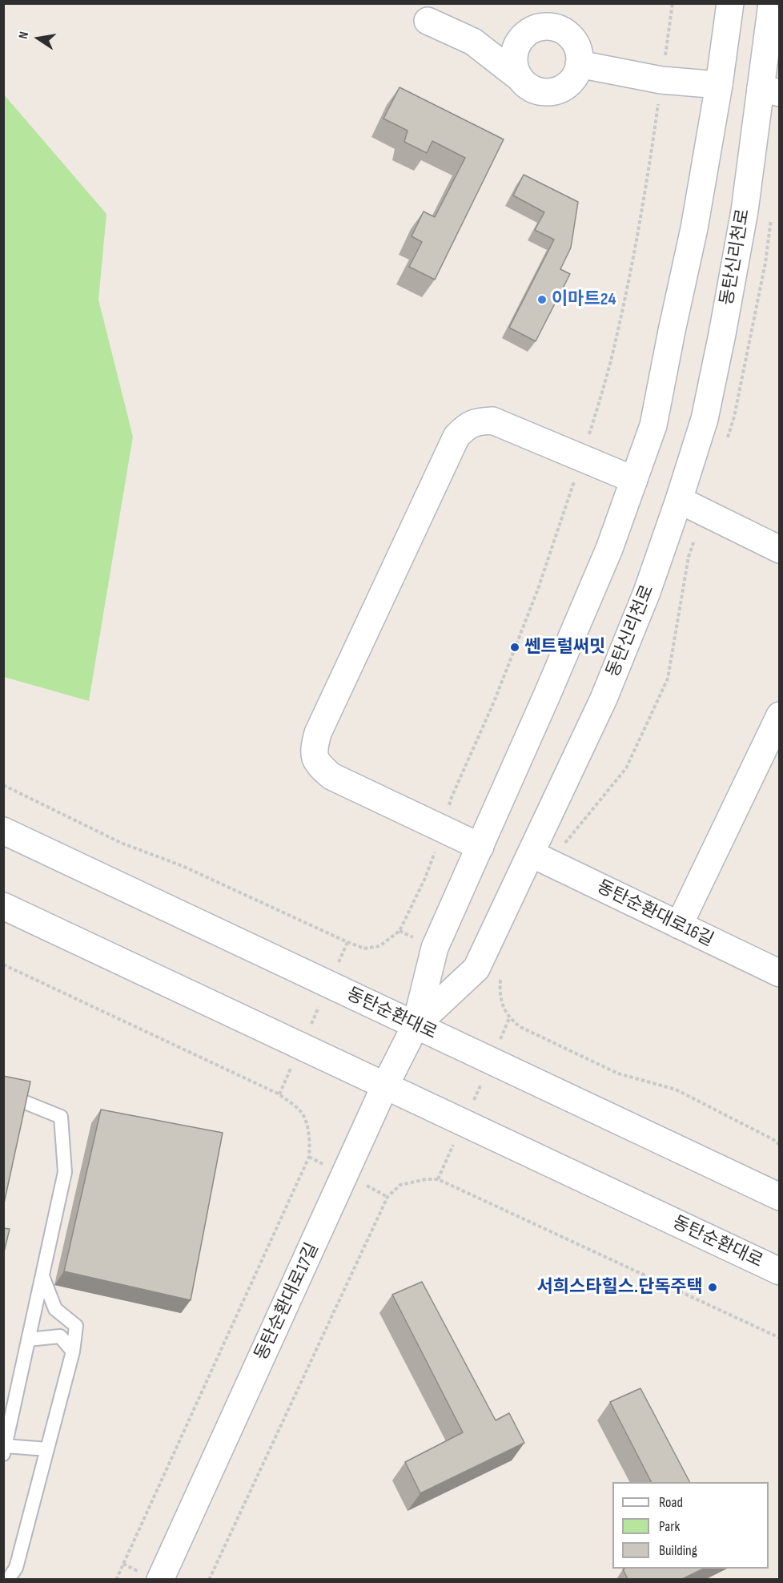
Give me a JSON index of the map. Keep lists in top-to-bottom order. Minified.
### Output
{"streets":{"main road":["동탄신리천로","동탄순환대로16길","동탄순환대로","동탄순환대로17길"]},"crossings":[["동탄신리천로","동탄순환대로16길"],["동탄신리천로","동탄순환대로"],["동탄신리천로","동탄순환대로17길"],["동탄순환대로","동탄순환대로17길"]],"places":["이마트24","쎈트럴써밋","서희스타힐스.단독주택"],"legend":["Road","Park","Building"],"north":"left"}
